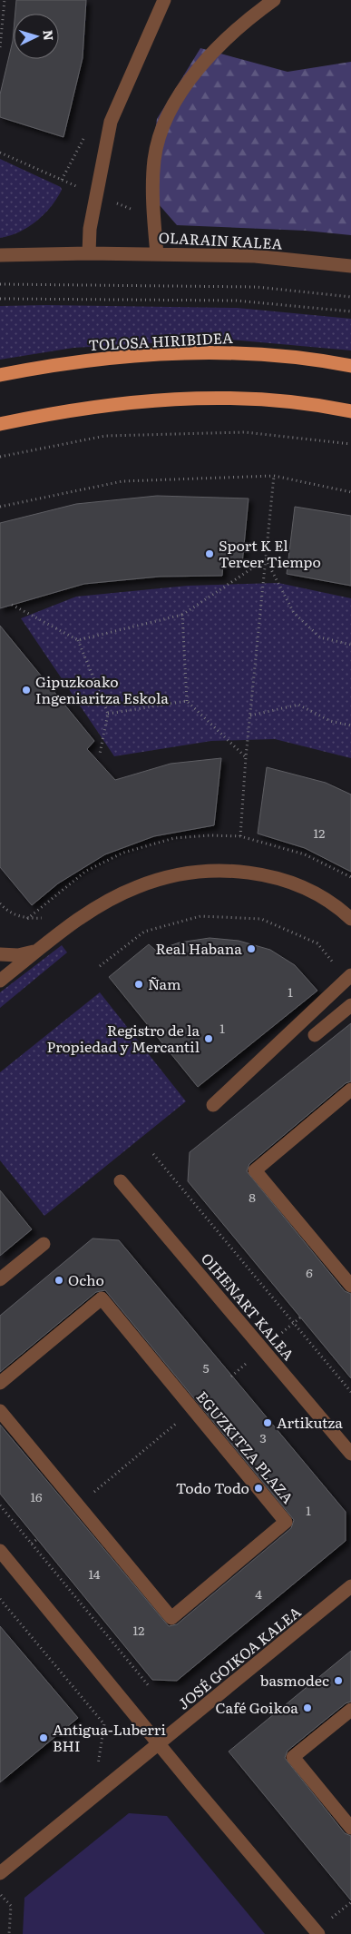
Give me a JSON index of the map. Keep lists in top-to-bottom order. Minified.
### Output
{"streets":{"main road":["TOLOSA HIRIBIDEA"],"street":["OLARAIN KALEA","OIHENART KALEA","EGUZKITZA PLAZA","JOSÉ GOIKOA KALEA"]},"places":["Sport K El Tercer Tiempo","Gipuzkoako Ingeniaritza Eskola","Real Habana","Ñam","Registro de la Propiedad y Mercantil","Ocho","Artikutza","Todo Todo","basmodec","Café Goikoa","Antigua-Luberri BHI"],"house_numbers":["12","1","1","8","6","5","3","16","1","14","4","12"],"north":"right"}
